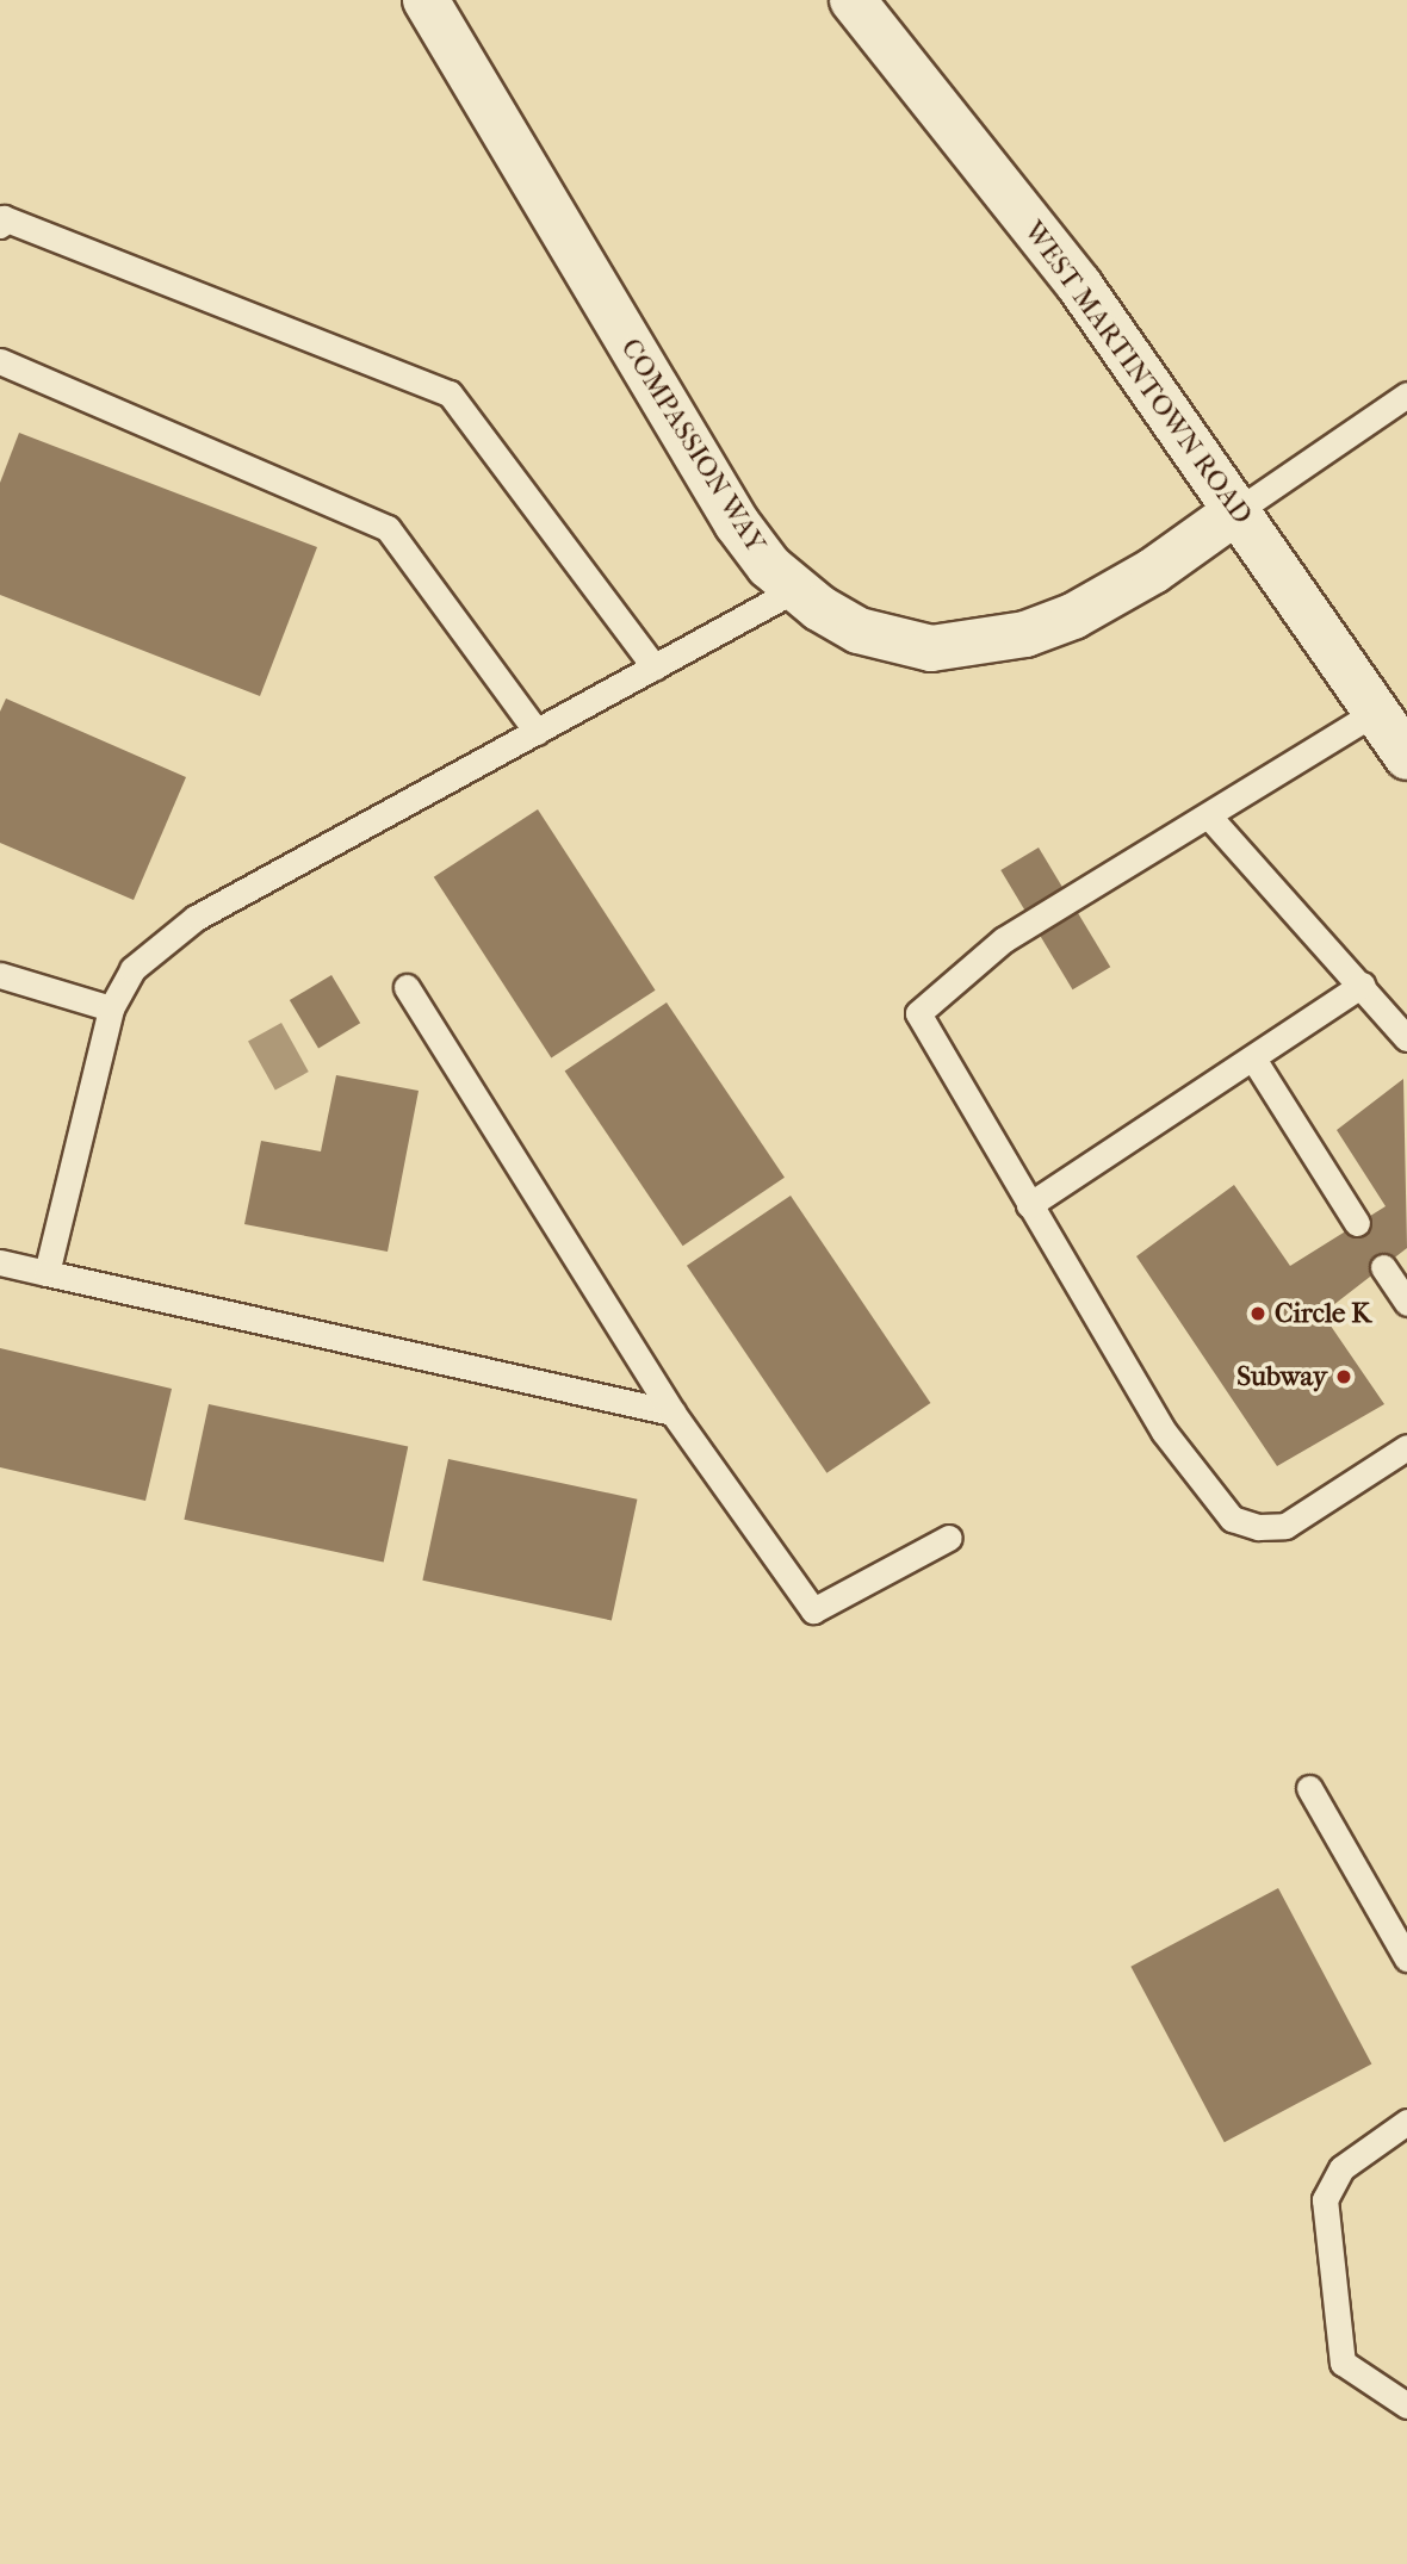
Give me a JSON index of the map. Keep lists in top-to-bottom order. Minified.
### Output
{"streets":{"street":["WEST MARTINTOWN ROAD","COMPASSION WAY"]},"crossings":[["WEST MARTINTOWN ROAD","COMPASSION WAY"]],"places":["Circle K","Subway"]}
